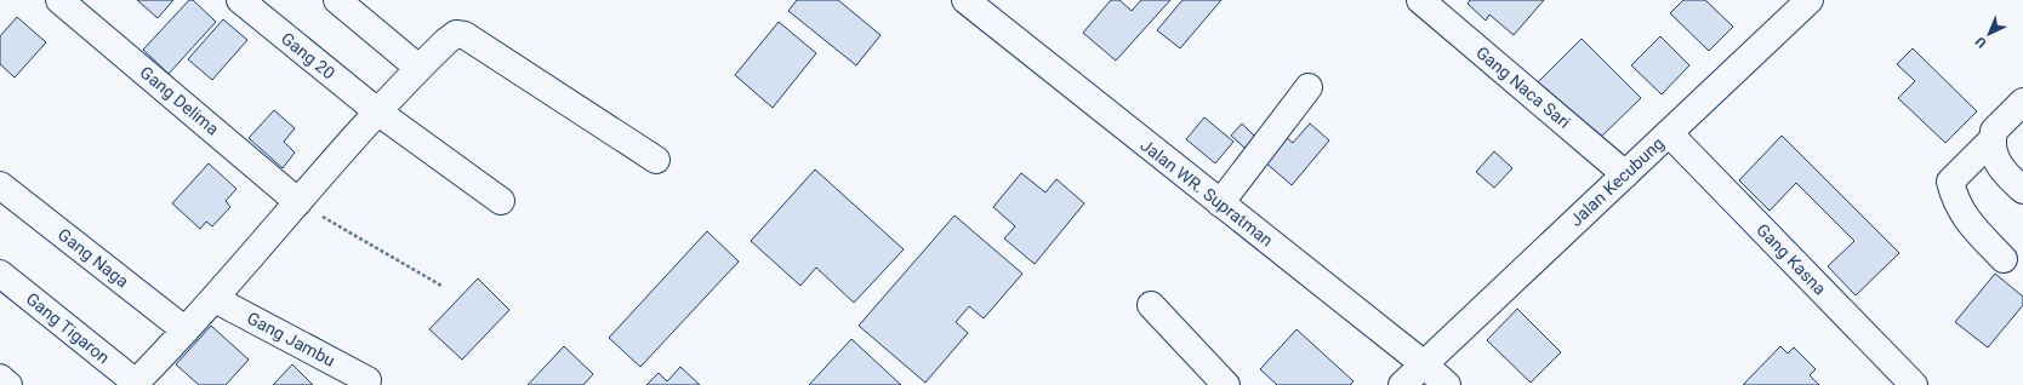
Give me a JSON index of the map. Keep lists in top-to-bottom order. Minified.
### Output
{"streets":{"street":["Gang 20","Gang Naca Sari","Gang Delima","Jalan Kecubung","Jalan WR. Supratman","Gang Naga","Gang Kasna","Gang Tigaron","Gang Jambu"]},"crossings":[["Gang Naca Sari","Jalan Kecubung"],["Jalan Kecubung","Jalan WR. Supratman"],["Jalan Kecubung","Gang Kasna"]],"north":"bottom left"}
